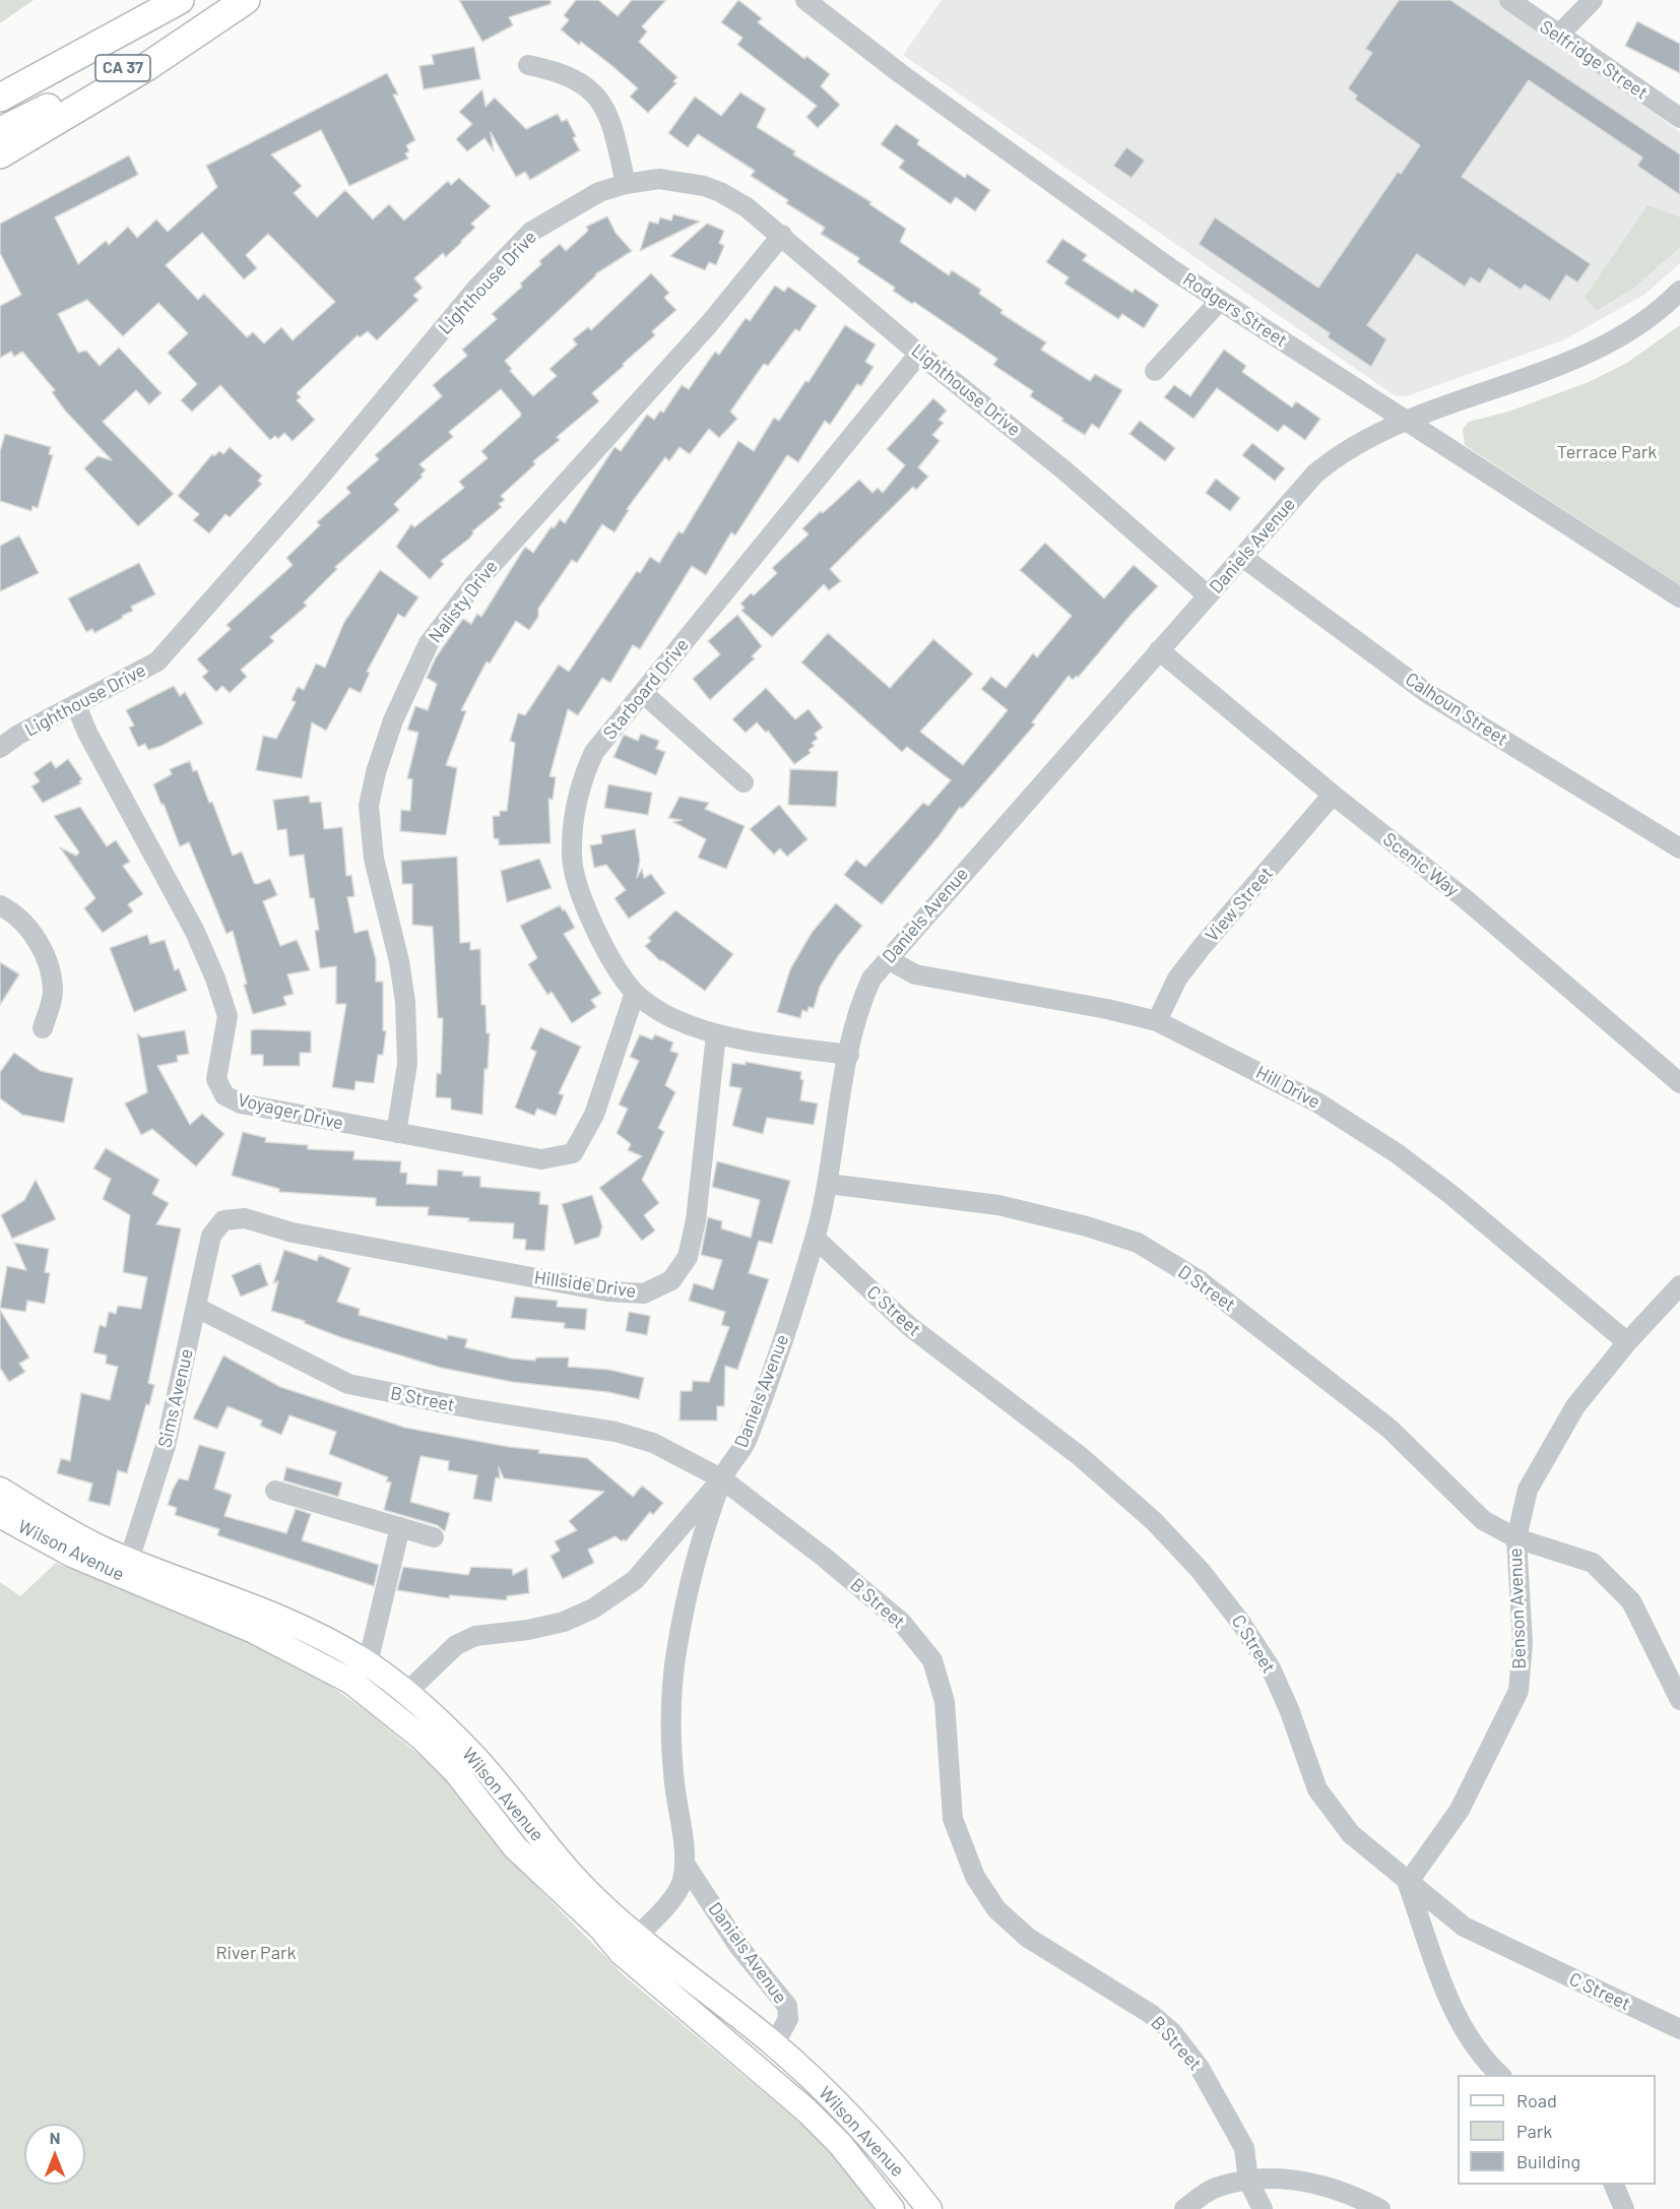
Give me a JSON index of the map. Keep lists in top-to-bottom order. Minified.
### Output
{"streets":{"highway":["CA 37"],"main road":["Wilson Avenue"],"street":["Selfridge Street","Lighthouse Drive","Rodgers Street","Daniels Avenue","Nalisty Drive","Starboard Drive","Calhoun Street","Scenic Way","View Street","Hill Drive","Voyager Drive","Hillside Drive","D Street","C Street","Sims Avenue","B Street","Benson Avenue"]},"crossings":[["Lighthouse Drive","Daniels Avenue"],["Lighthouse Drive","Nalisty Drive"],["Lighthouse Drive","Starboard Drive"],["Lighthouse Drive","Voyager Drive"],["Rodgers Street","Daniels Avenue"],["Daniels Avenue","Calhoun Street"],["Daniels Avenue","Scenic Way"],["Daniels Avenue","Hill Drive"],["Daniels Avenue","D Street"],["Daniels Avenue","C Street"],["Daniels Avenue","B Street"],["Daniels Avenue","Wilson Avenue"],["Nalisty Drive","Voyager Drive"],["Starboard Drive","Voyager Drive"],["Starboard Drive","Hillside Drive"],["Scenic Way","View Street"],["View Street","Hill Drive"],["Hill Drive","Benson Avenue"],["Hillside Drive","Sims Avenue"],["D Street","Benson Avenue"],["C Street","Benson Avenue"],["Sims Avenue","B Street"],["Sims Avenue","Wilson Avenue"]],"parks":["Terrace Park","River Park"],"legend":["Road","Park","Building"],"north":"top"}
